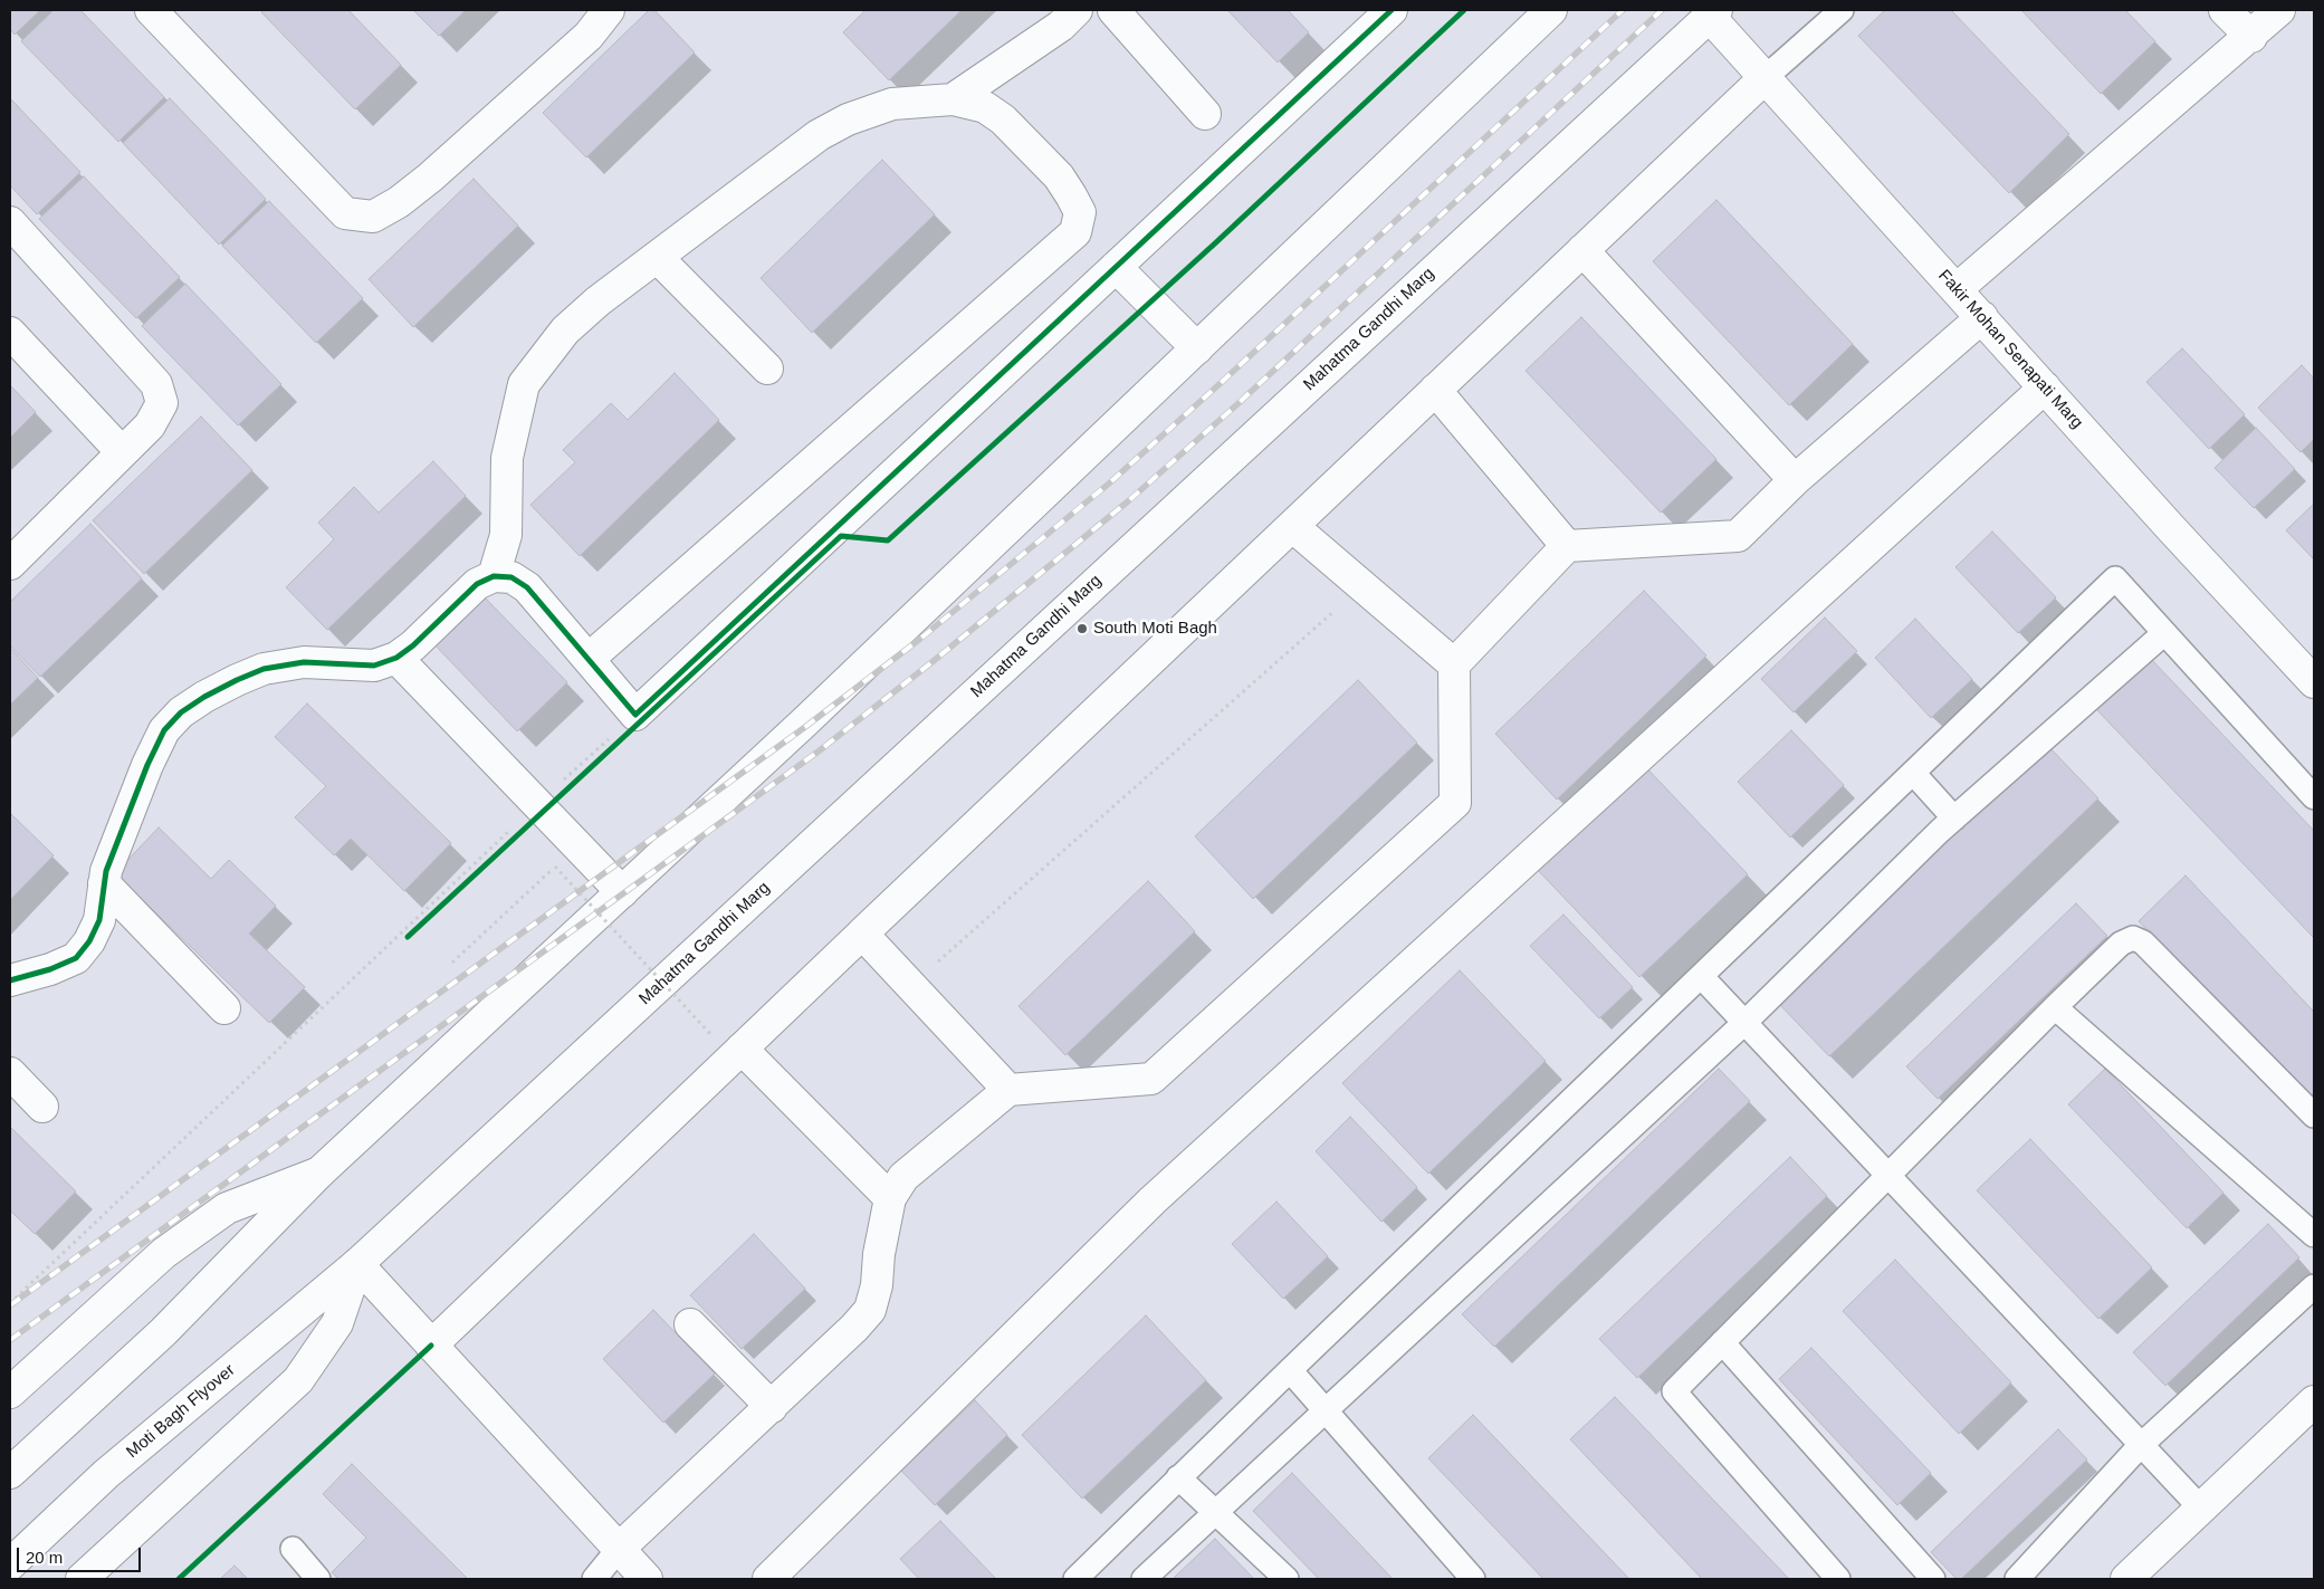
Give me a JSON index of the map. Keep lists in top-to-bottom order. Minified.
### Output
{"streets":{"street":["Mahatma Gandhi Marg","Fakir Mohan Senapati Marg","Moti Bagh Flyover"]},"crossings":[["Mahatma Gandhi Marg","Fakir Mohan Senapati Marg"],["Mahatma Gandhi Marg","Moti Bagh Flyover"]],"places":["South Moti Bagh"],"scale_bar":"20 m"}
